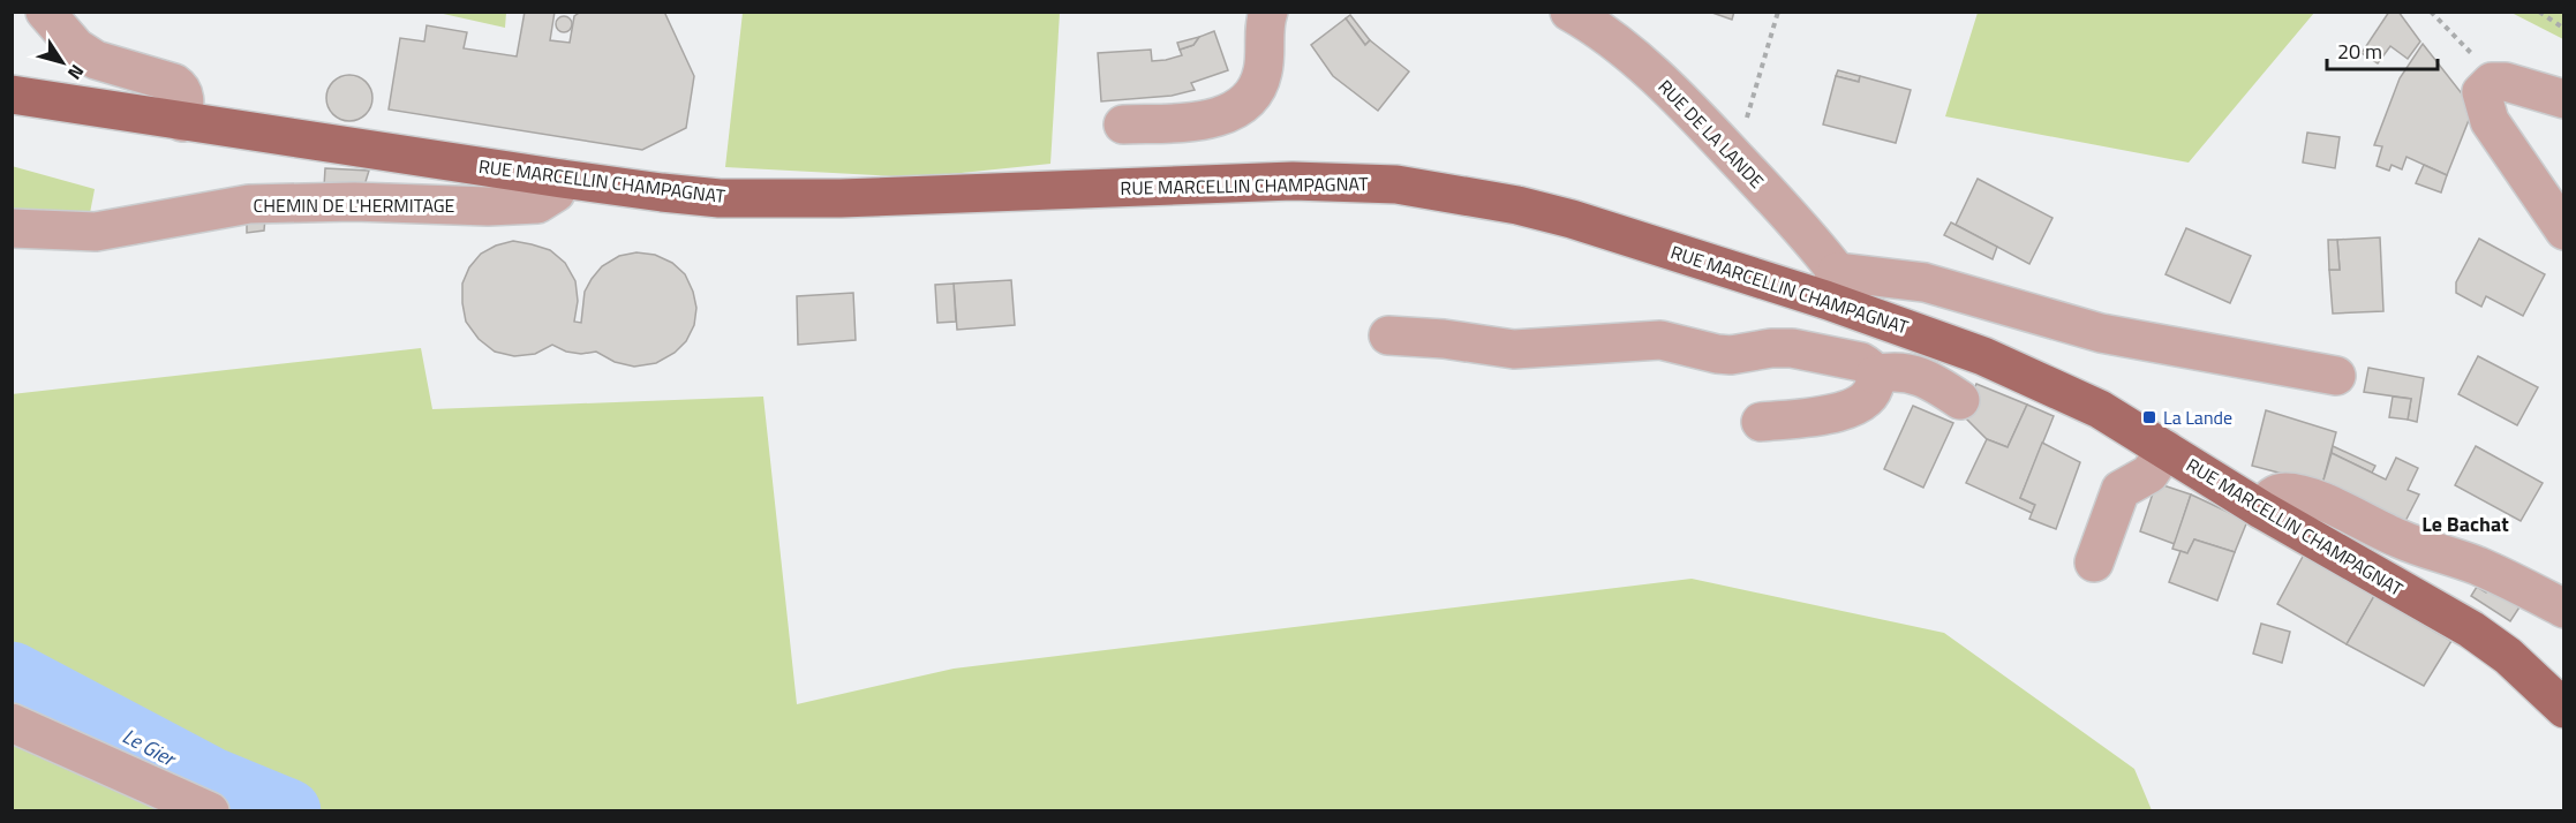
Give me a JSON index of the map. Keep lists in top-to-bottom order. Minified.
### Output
{"streets":{"main road":["RUE MARCELLIN CHAMPAGNAT"],"street":["RUE DE LA LANDE","CHEMIN DE L'HERMITAGE"]},"crossings":[["RUE DE LA LANDE","RUE MARCELLIN CHAMPAGNAT"],["RUE MARCELLIN CHAMPAGNAT","CHEMIN DE L'HERMITAGE"]],"districts":["Le Bachat"],"water":["Le Gier"],"places":{"transit":["La Lande"]},"scale_bar":"20 m","north":"bottom right"}
